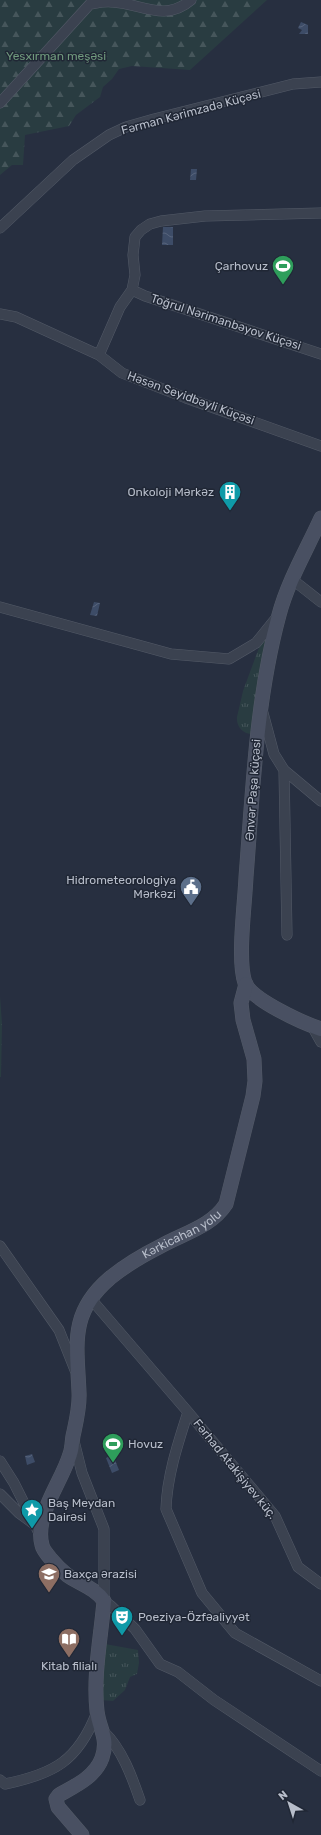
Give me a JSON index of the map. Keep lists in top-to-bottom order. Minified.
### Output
{"streets":{"street":["Fərman Kərimzadə Küçəsi","Toğrul Nərimanbəyov Küçəsi","Həsən Seyidbəyli Küçəsi","Ənvər Paşa küçəsi","Kərkicahan yolu","Fərhad Atakişiyev küç."]},"crossings":[["Ənvər Paşa küçəsi","Kərkicahan yolu"],["Kərkicahan yolu","Fərhad Atakişiyev küç."]],"parks":["Yesxırman meşəsi"],"places":{"sports":["Çarhovuz","Hovuz"],"building":["Onkoloji Mərkəz"],"public building":["Hidrometeorologiya Mərkəzi"],"place":["Baş Meydan Dairəsi"],"school or university":["Baxça ərazisi"],"theatre":["Poeziya-Özfəaliyyət"],"library":["Kitab filialı"]},"north":"top left"}
